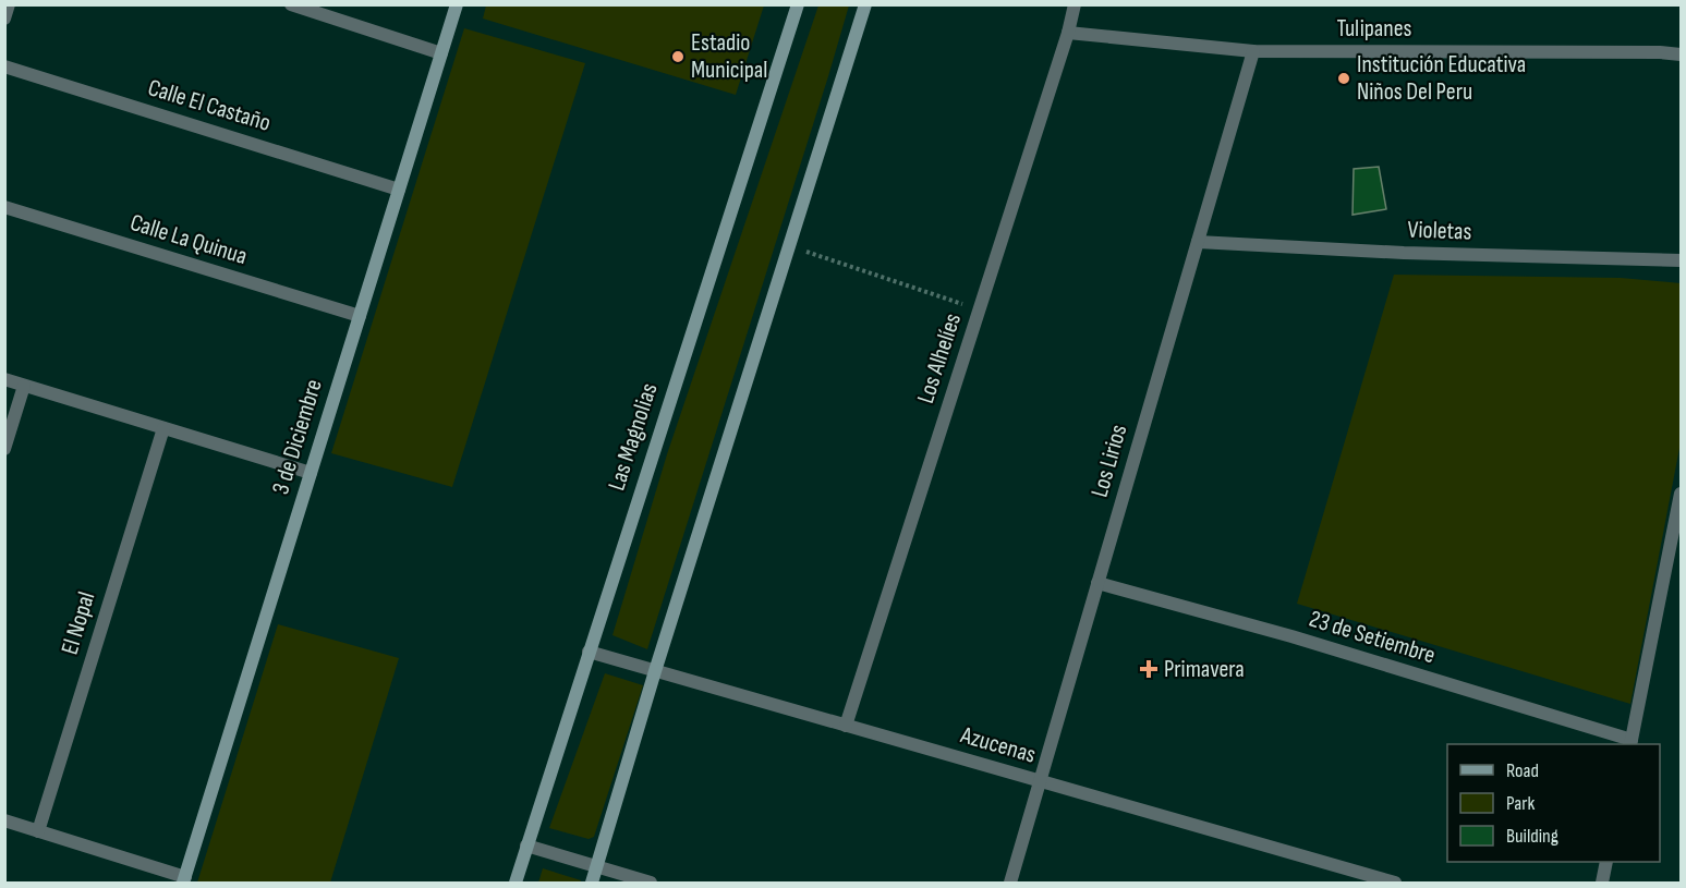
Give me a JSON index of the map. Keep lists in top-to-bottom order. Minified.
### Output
{"streets":{"street":["Tulipanes","Calle El Castaño","Violetas","Calle La Quinua","Los Alhelíes","3 de Diciembre","Las Magnolias","Los Lirios","El Nopal","23 de Setiembre","Azucenas"]},"crossings":[["Tulipanes","Los Alhelíes"],["Tulipanes","Los Lirios"],["Calle El Castaño","3 de Diciembre"],["Violetas","Los Lirios"],["Calle La Quinua","3 de Diciembre"],["Los Alhelíes","Azucenas"],["Las Magnolias","Azucenas"],["Los Lirios","23 de Setiembre"],["Los Lirios","Azucenas"]],"places":{"other":["Estadio Municipal","Institución Educativa Niños Del Peru"],"health":["Primavera"]},"legend":["Road","Park","Building"]}
